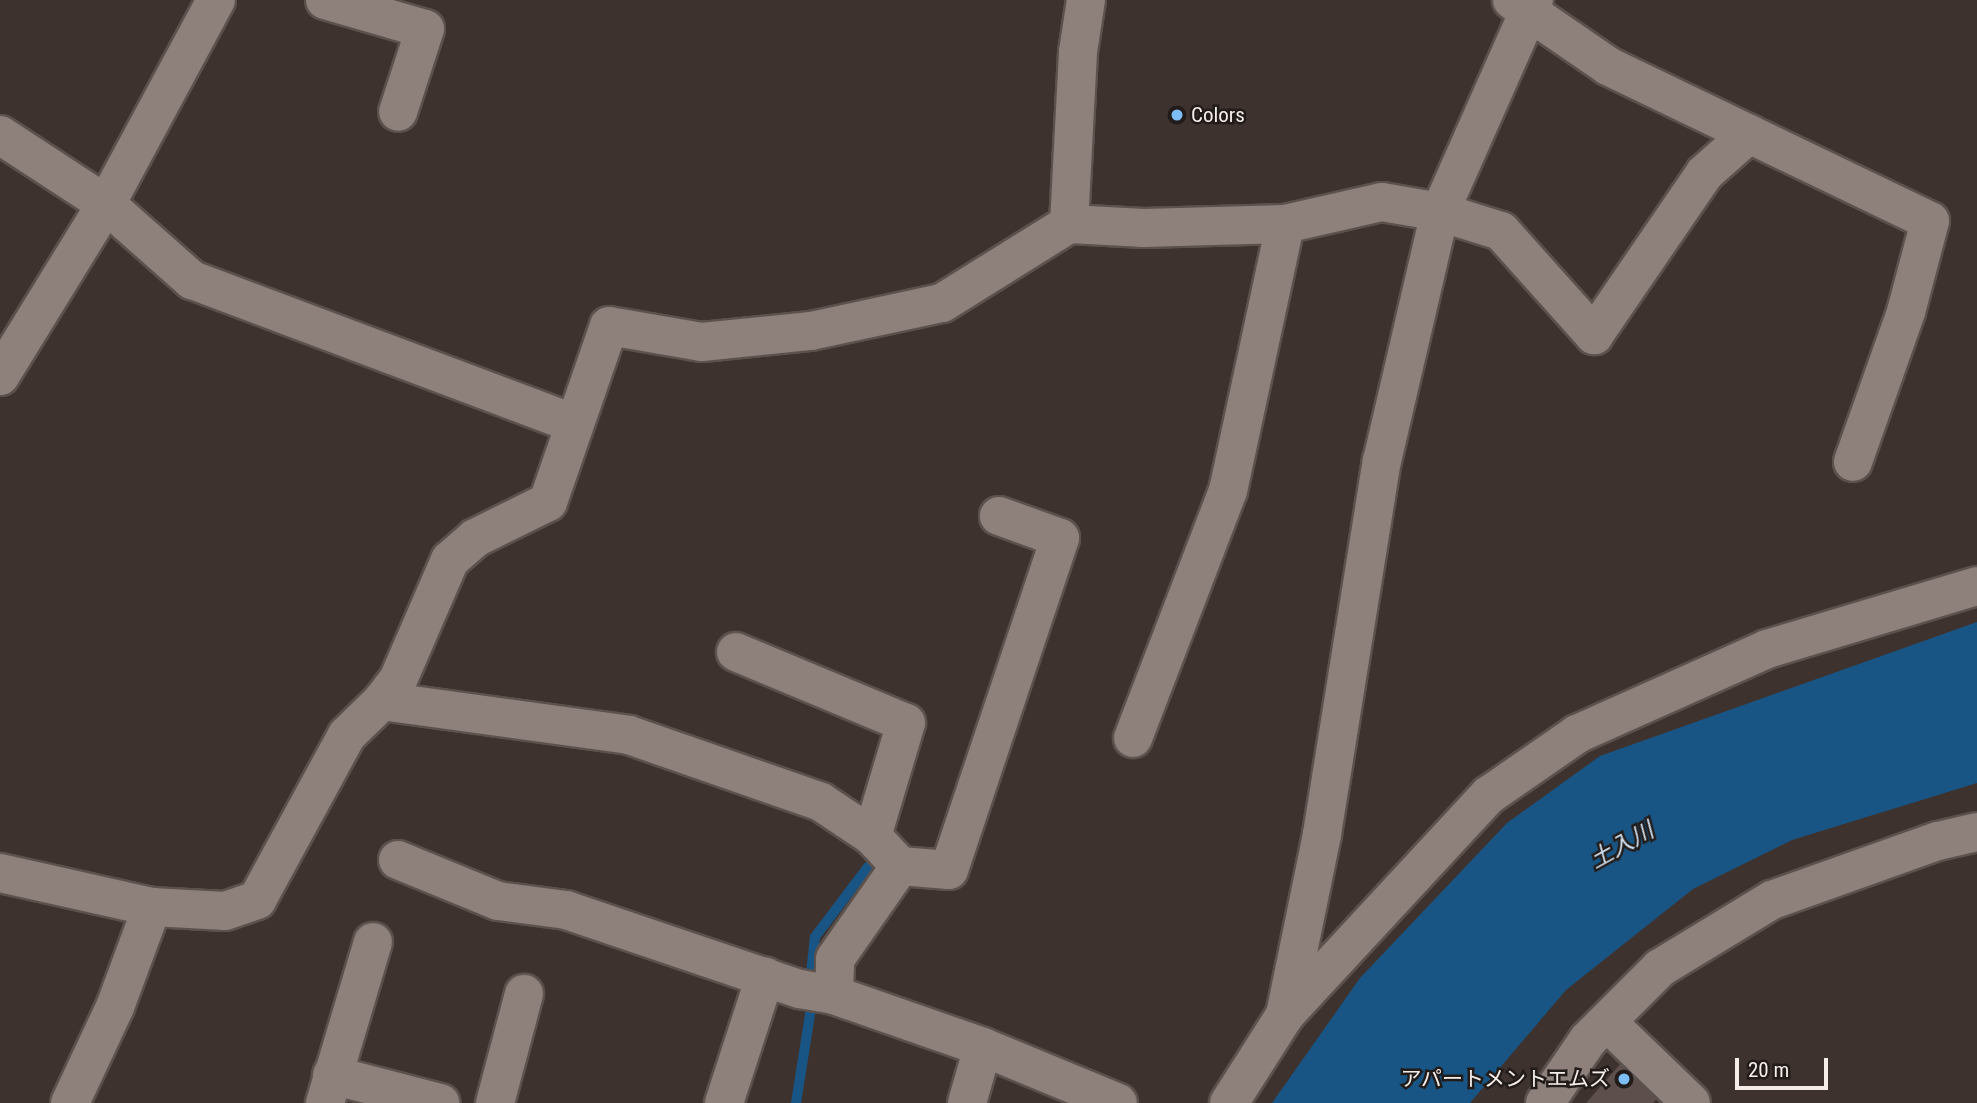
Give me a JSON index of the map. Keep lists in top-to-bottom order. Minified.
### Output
{"water":["土入川"],"places":["Colors","アパートメントエムズ"],"scale_bar":"20 m"}
